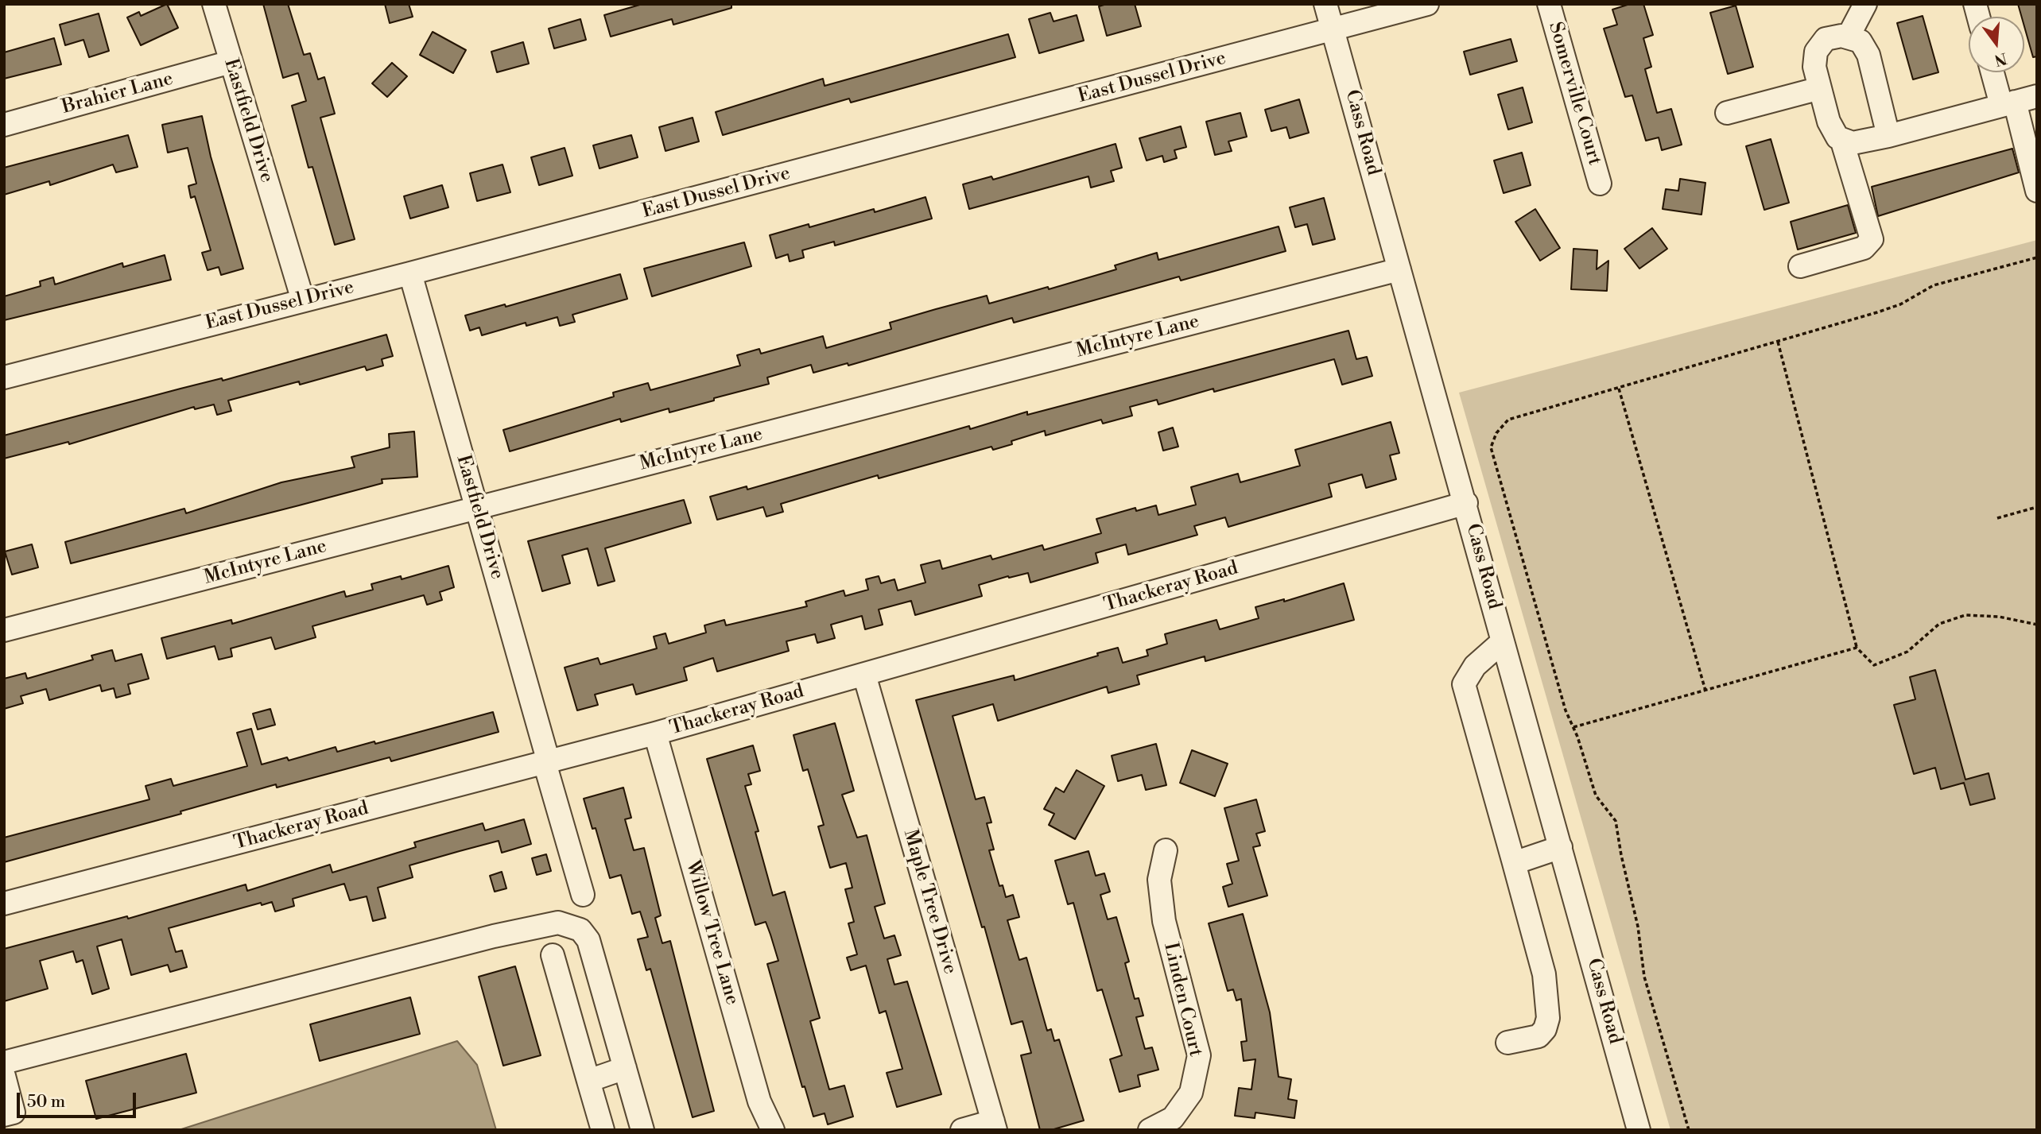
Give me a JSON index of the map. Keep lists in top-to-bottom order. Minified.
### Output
{"streets":{"street":["East Dussel Drive","Brahier Lane","Somerville Court","Eastfield Drive","Cass Road","McIntyre Lane","Thackeray Road","Maple Tree Drive","Willow Tree Lane","Linden Court"]},"crossings":[["East Dussel Drive","Eastfield Drive"],["East Dussel Drive","Cass Road"],["Brahier Lane","Eastfield Drive"],["Eastfield Drive","McIntyre Lane"],["Eastfield Drive","Thackeray Road"],["Cass Road","McIntyre Lane"],["Cass Road","Thackeray Road"],["Thackeray Road","Maple Tree Drive"],["Thackeray Road","Willow Tree Lane"]],"scale_bar":"50 m","north":"bottom"}
